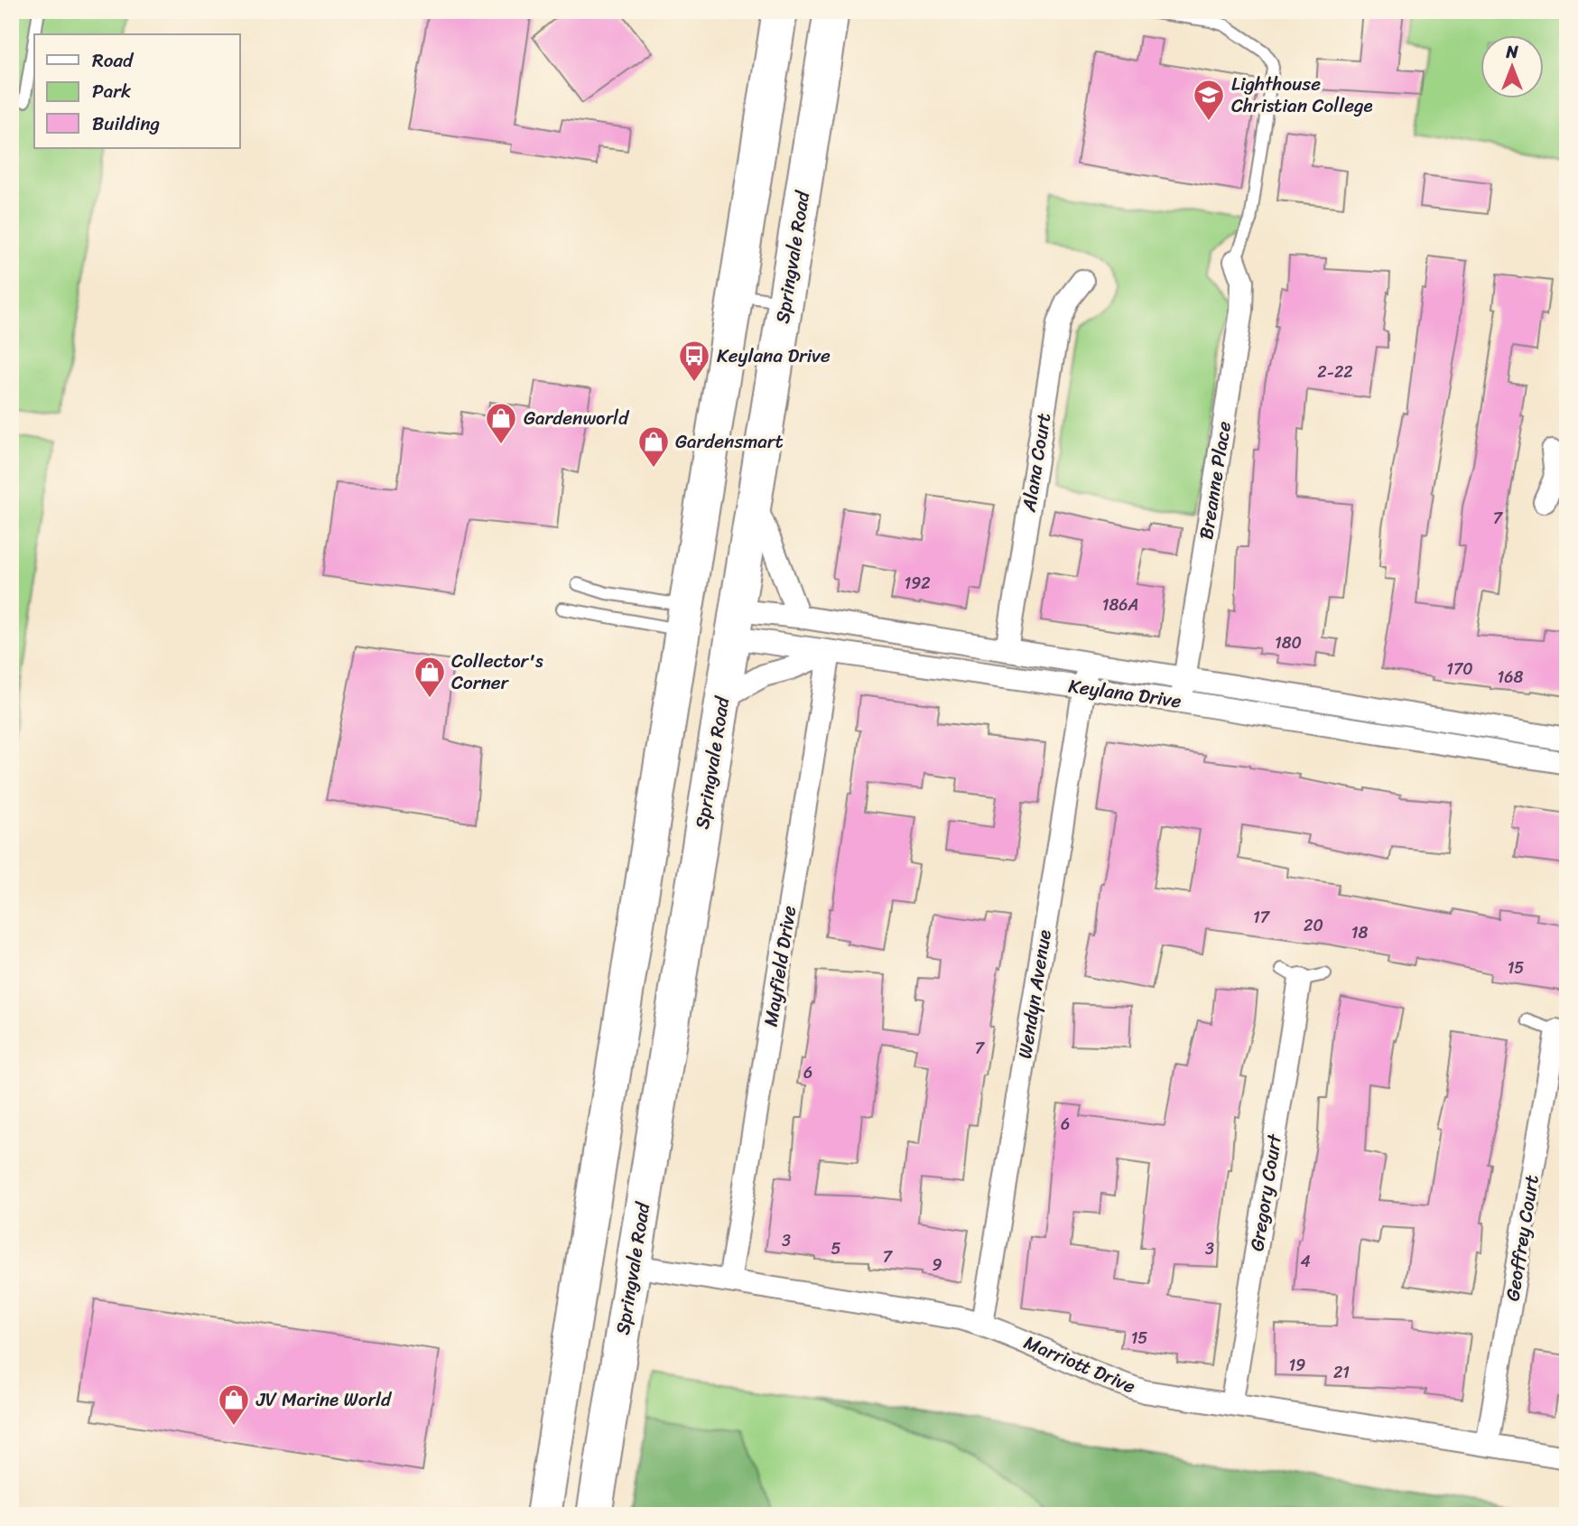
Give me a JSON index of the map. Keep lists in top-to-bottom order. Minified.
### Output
{"streets":{"highway":["Springvale Road","Keylana Drive"],"street":["Alana Court","Breanne Place","Mayfield Drive","Wendyn Avenue","Gregory Court","Geoffrey Court","Marriott Drive"]},"crossings":[["Springvale Road","Keylana Drive"],["Springvale Road","Marriott Drive"],["Alana Court","Keylana Drive"],["Breanne Place","Keylana Drive"],["Keylana Drive","Mayfield Drive"],["Keylana Drive","Wendyn Avenue"],["Mayfield Drive","Marriott Drive"],["Wendyn Avenue","Marriott Drive"],["Gregory Court","Marriott Drive"],["Geoffrey Court","Marriott Drive"]],"places":{"school or university":["Lighthouse Christian College"],"bus stop":["Keylana Drive"],"shop":["Gardenworld","Gardensmart","Collector's Corner","JV Marine World"]},"house_numbers":["2-22","7","192","186A","180","170","168","17","20","18","15","7","6","6","3","5","3","7","4","9","15","19","21"],"legend":["Road","Park","Building"],"north":"top"}
